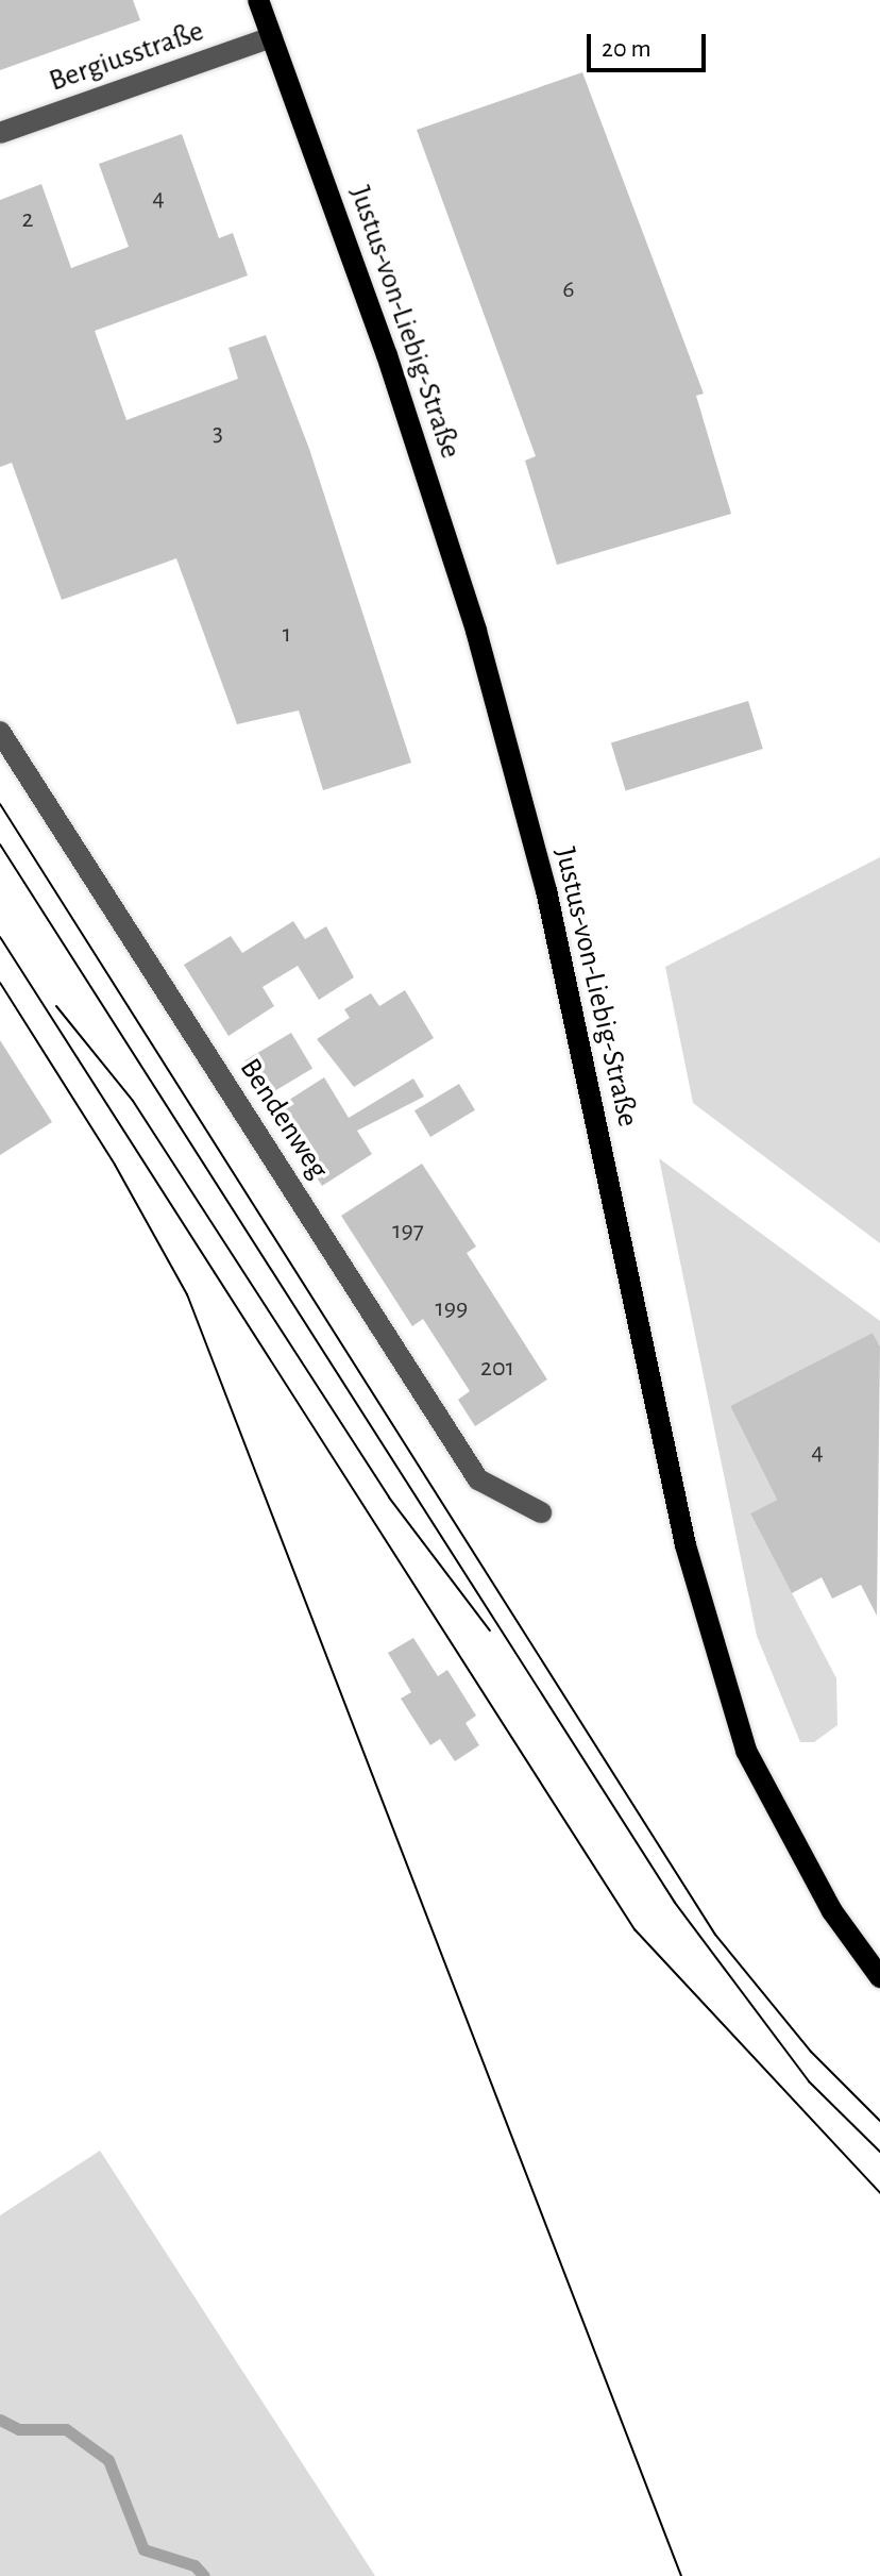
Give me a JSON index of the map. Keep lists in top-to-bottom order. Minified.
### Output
{"streets":{"main road":["Justus-von-Liebig-Straße"],"street":["Bergiusstraße","Bendenweg"]},"crossings":[["Bergiusstraße","Justus-von-Liebig-Straße"]],"house_numbers":["4","2","6","3","1","197","199","201","4"],"scale_bar":"20 m"}
